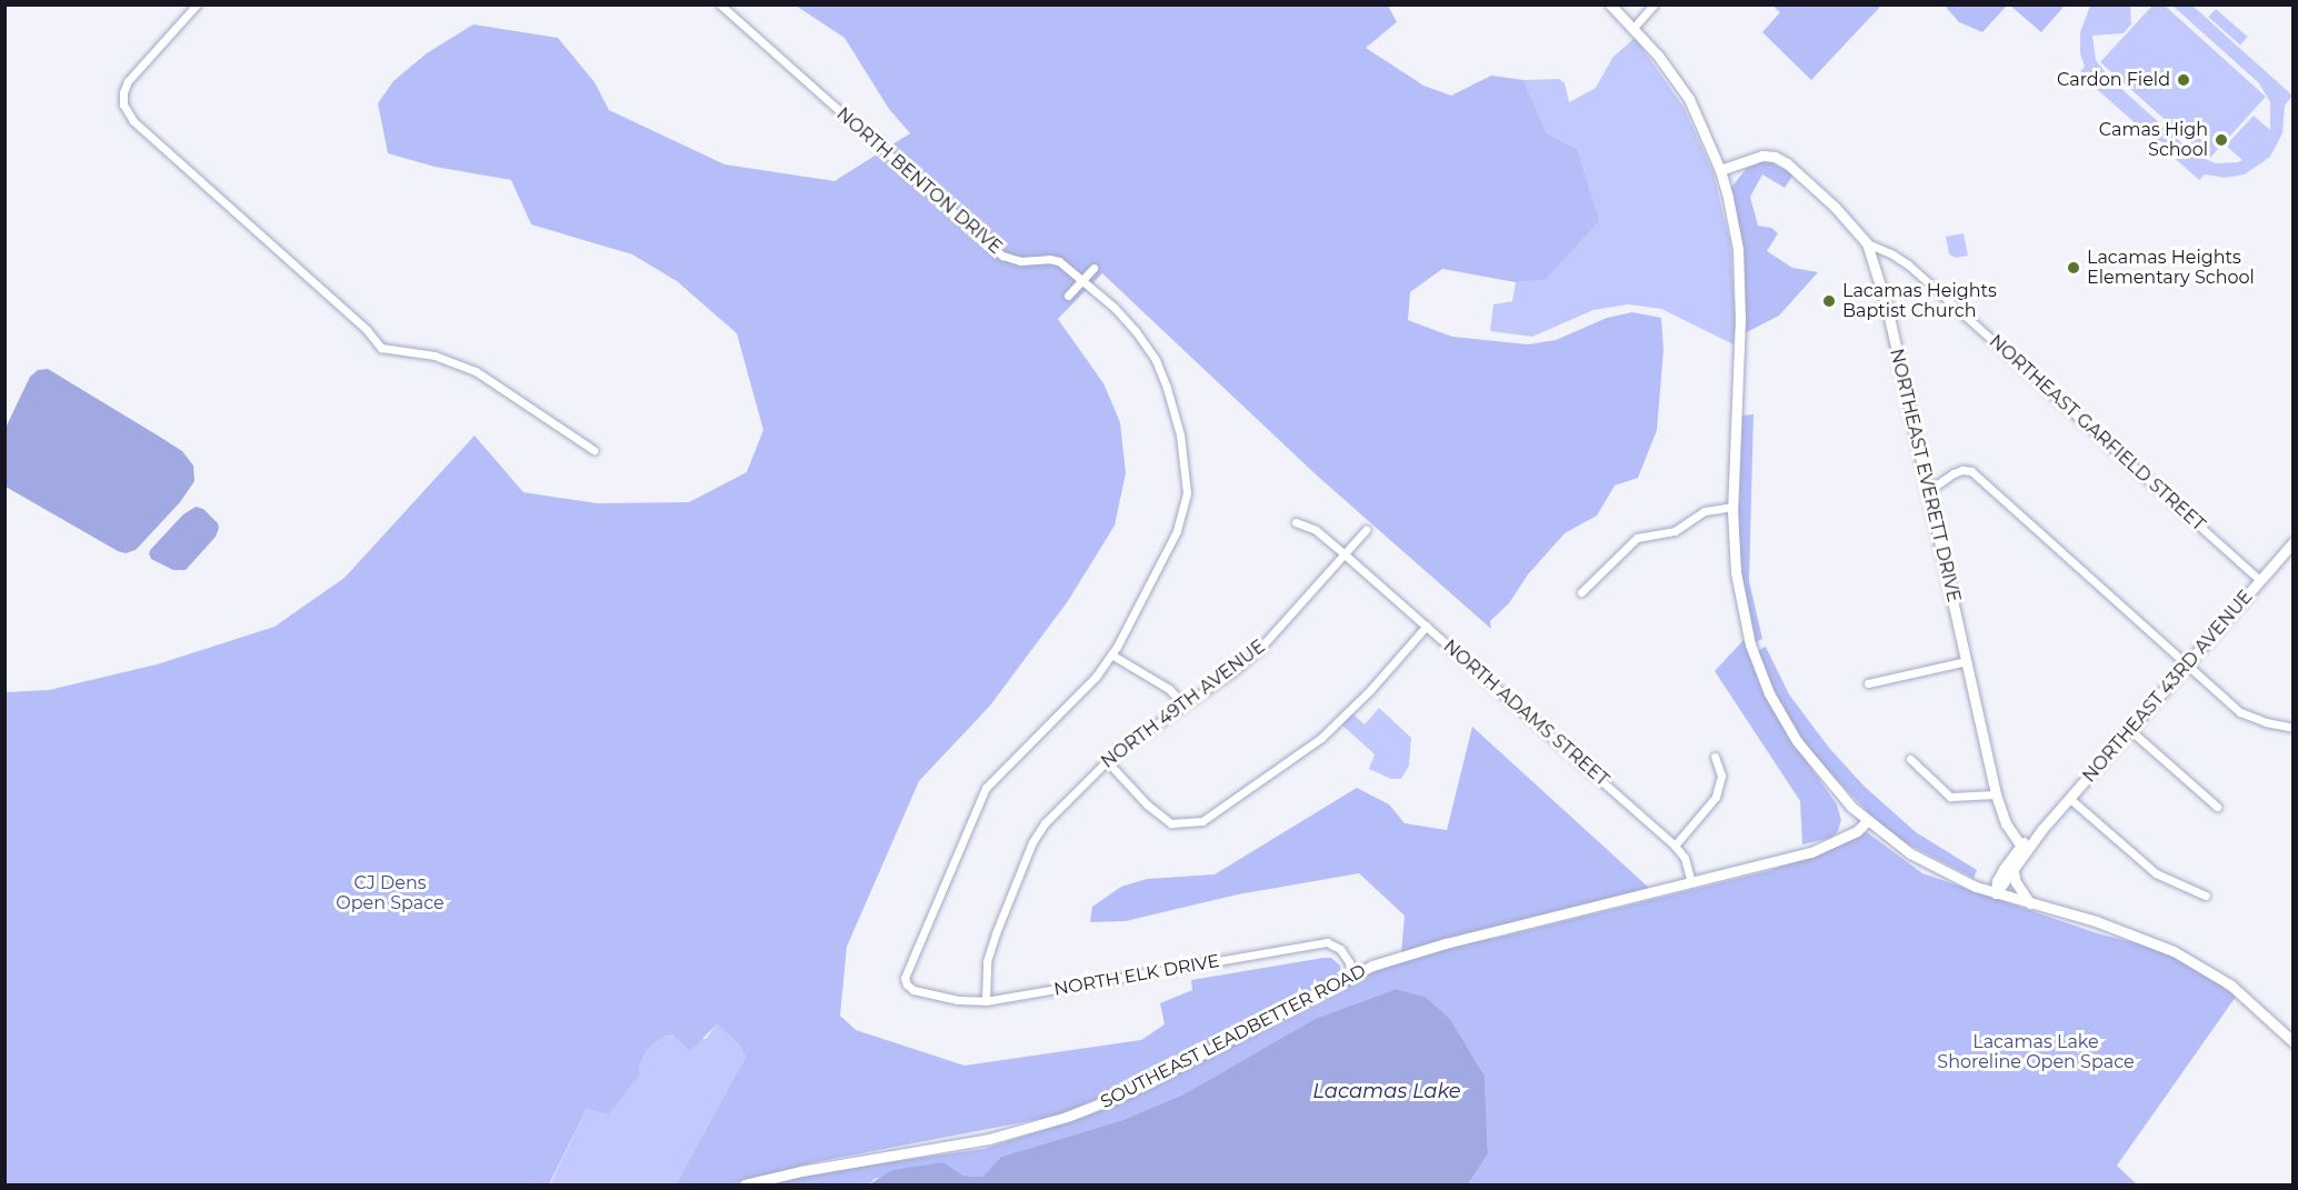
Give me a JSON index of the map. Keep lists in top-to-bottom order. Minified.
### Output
{"streets":{"street":["NORTH BENTON DRIVE","NORTHEAST GARFIELD STREET","NORTHEAST EVERETT DRIVE","NORTHEAST 43RD AVENUE","NORTH 49TH AVENUE","NORTH ADAMS STREET","NORTH ELK DRIVE","SOUTHEAST LEADBETTER ROAD"]},"crossings":[["NORTH BENTON DRIVE","NORTH ELK DRIVE"],["NORTHEAST GARFIELD STREET","NORTHEAST EVERETT DRIVE"],["NORTHEAST GARFIELD STREET","NORTHEAST 43RD AVENUE"],["NORTHEAST EVERETT DRIVE","NORTHEAST 43RD AVENUE"],["NORTH 49TH AVENUE","NORTH ADAMS STREET"],["NORTH 49TH AVENUE","NORTH ELK DRIVE"],["NORTH ADAMS STREET","SOUTHEAST LEADBETTER ROAD"],["NORTH ELK DRIVE","SOUTHEAST LEADBETTER ROAD"]],"water":["Lacamas Lake"],"parks":["CJ Dens Open Space","Lacamas Lake Shoreline Open Space"],"places":["Cardon Field","Camas High School","Lacamas Heights Elementary School","Lacamas Heights Baptist Church"]}
